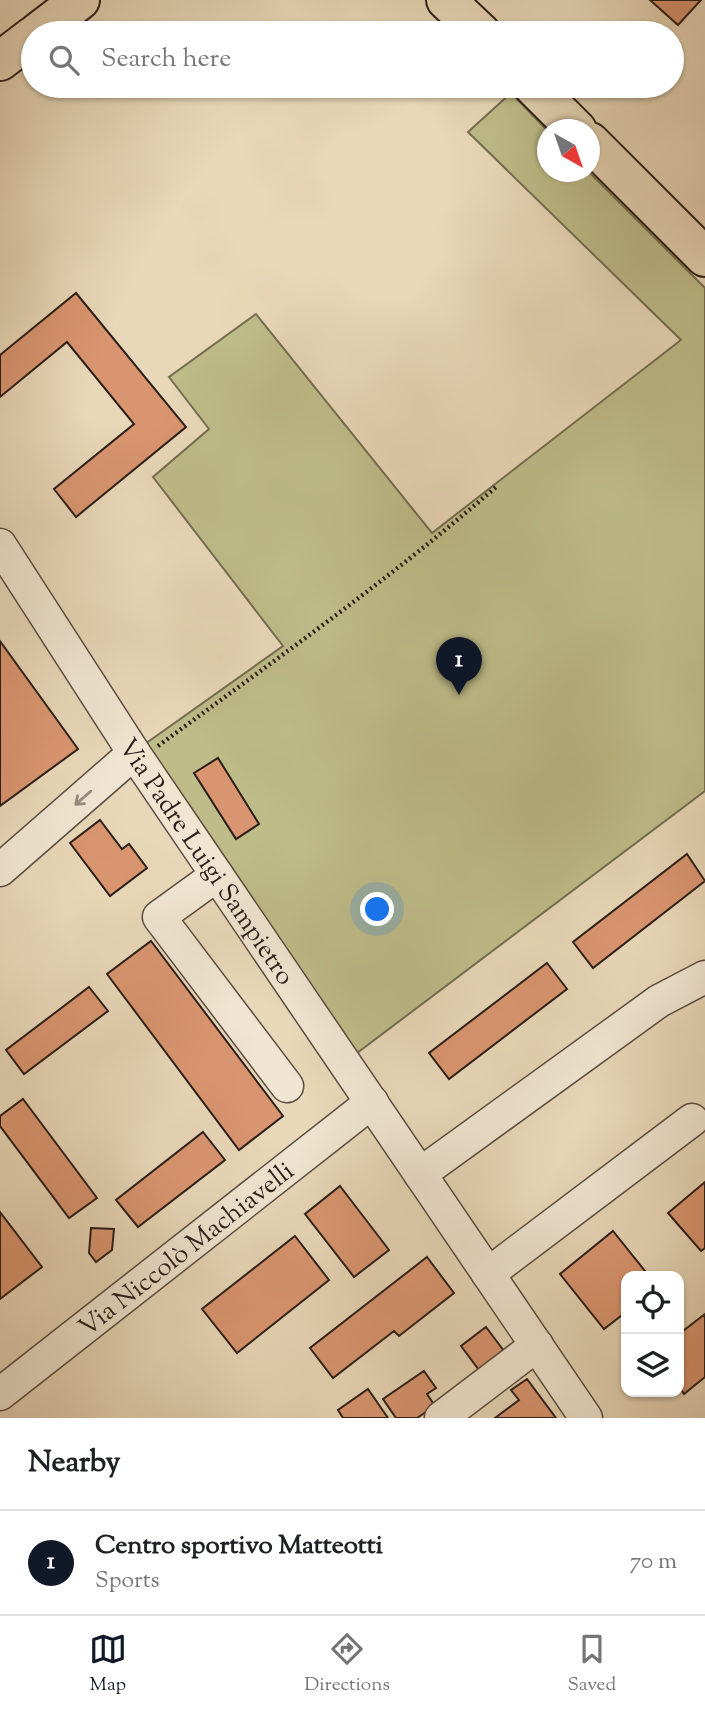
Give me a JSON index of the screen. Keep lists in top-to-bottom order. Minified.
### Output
{"streets":{"street":["Via Padre Luigi Sampietro","Via Niccolò Machiavelli"]},"crossings":[["Via Padre Luigi Sampietro","Via Niccolò Machiavelli"]],"north":"bottom right","page":{"search":"Search here","pins":"1","heading":"Nearby","list":[{"mark":"1","name":"Centro sportivo Matteotti","note":"Sports","value":"70 m"}],"nav":["Map","Directions","Saved"]}}
